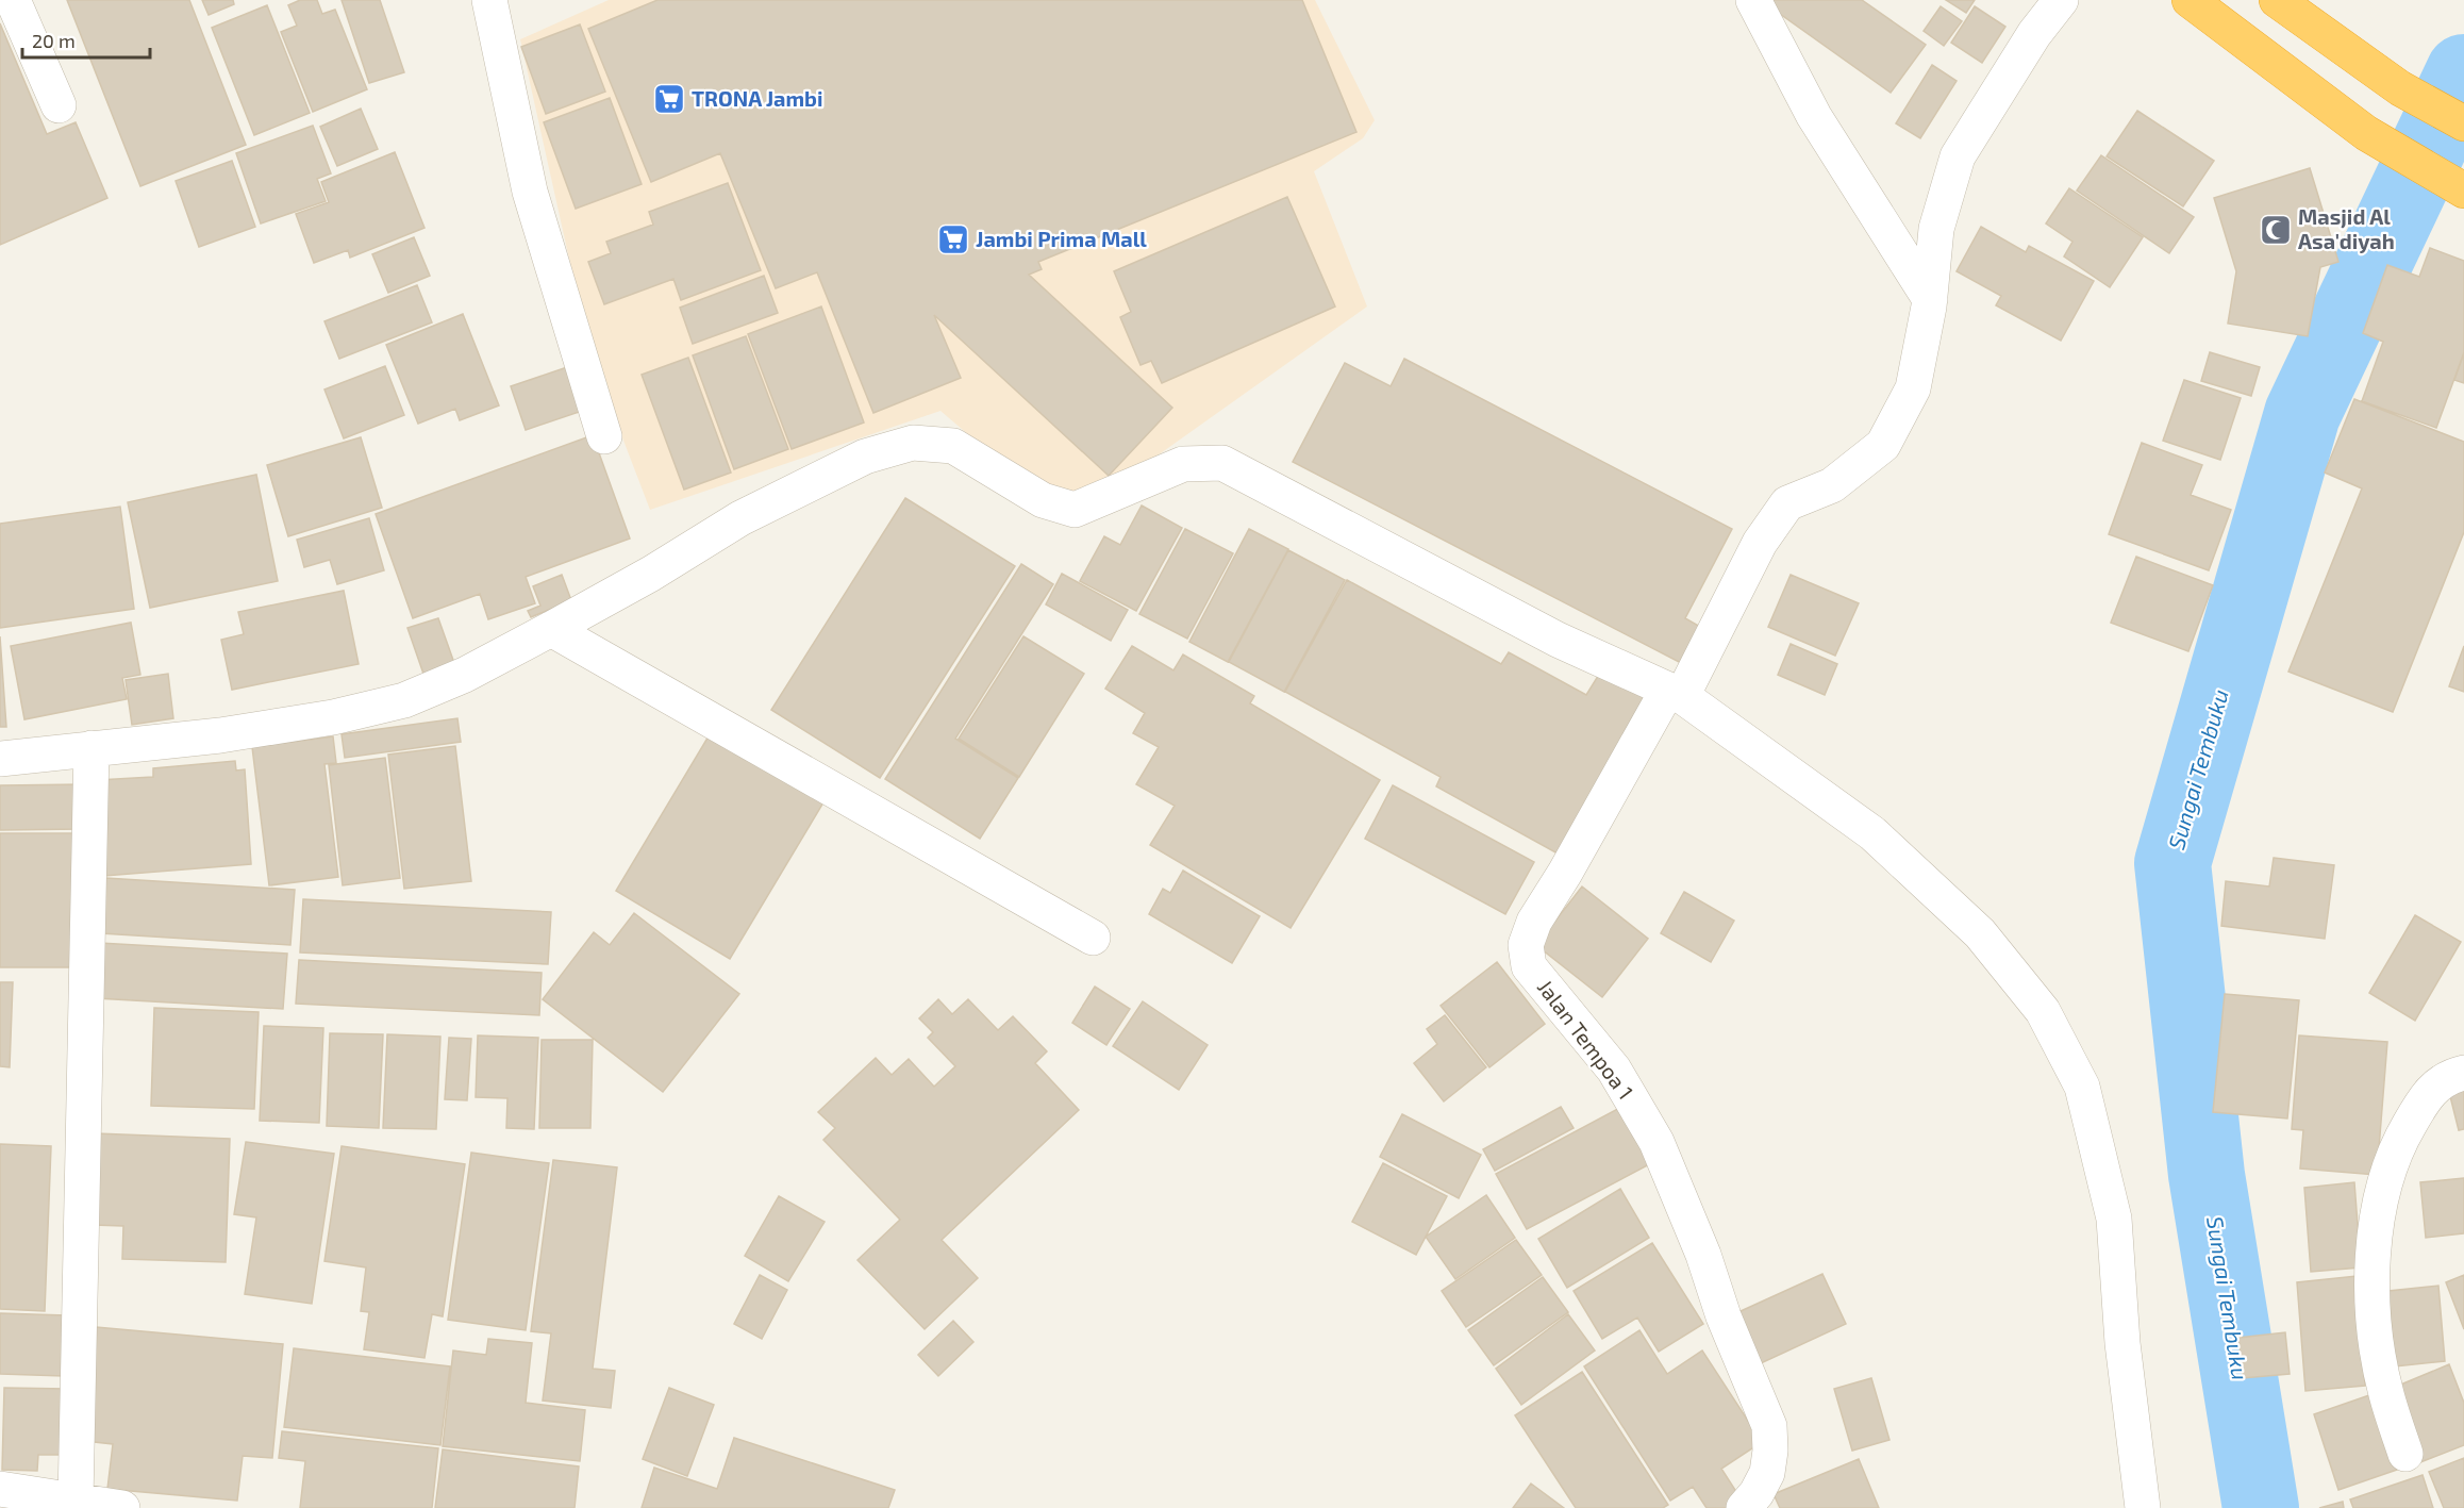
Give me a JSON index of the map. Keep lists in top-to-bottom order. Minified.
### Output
{"streets":{"street":["Jalan Tempoa 1"]},"water":["Sungai Tembuku"],"places":{"supermarket":["TRONA Jambi","Jambi Prima Mall"],"mosque":["Masjid Al Asa'diyah"]},"scale_bar":"20 m"}
